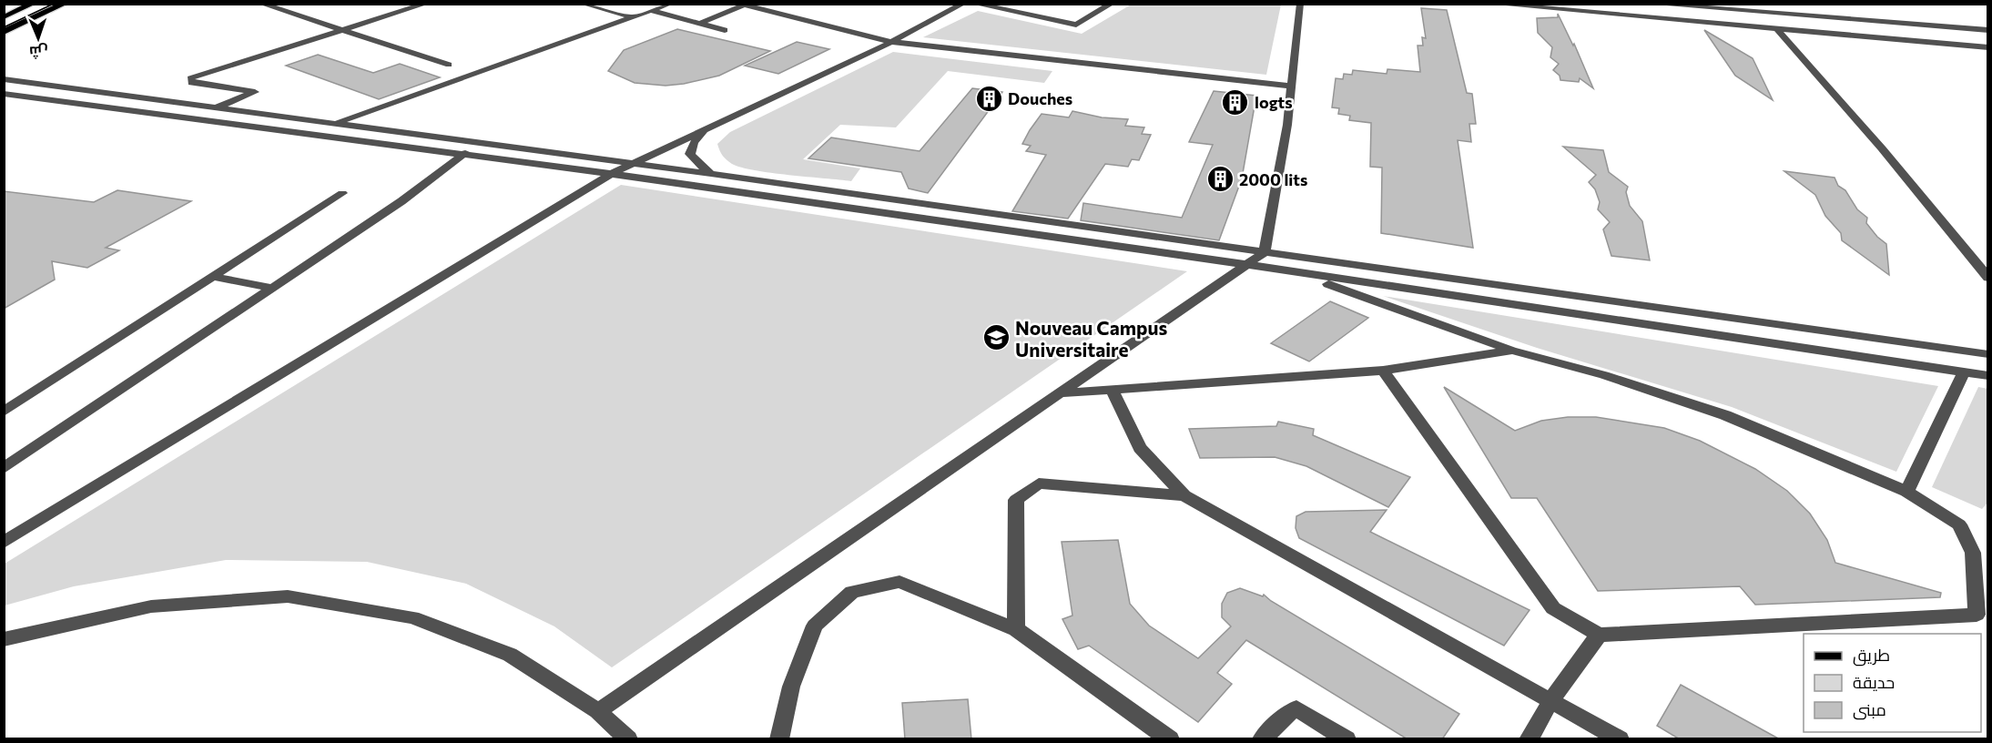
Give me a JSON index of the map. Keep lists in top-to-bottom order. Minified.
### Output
{"places":{"building":["Douches","logts","2000 lits"],"school or university":["Nouveau Campus Universitaire"]},"legend":["طريق","حديقة","مبنى"],"north":"bottom"}
